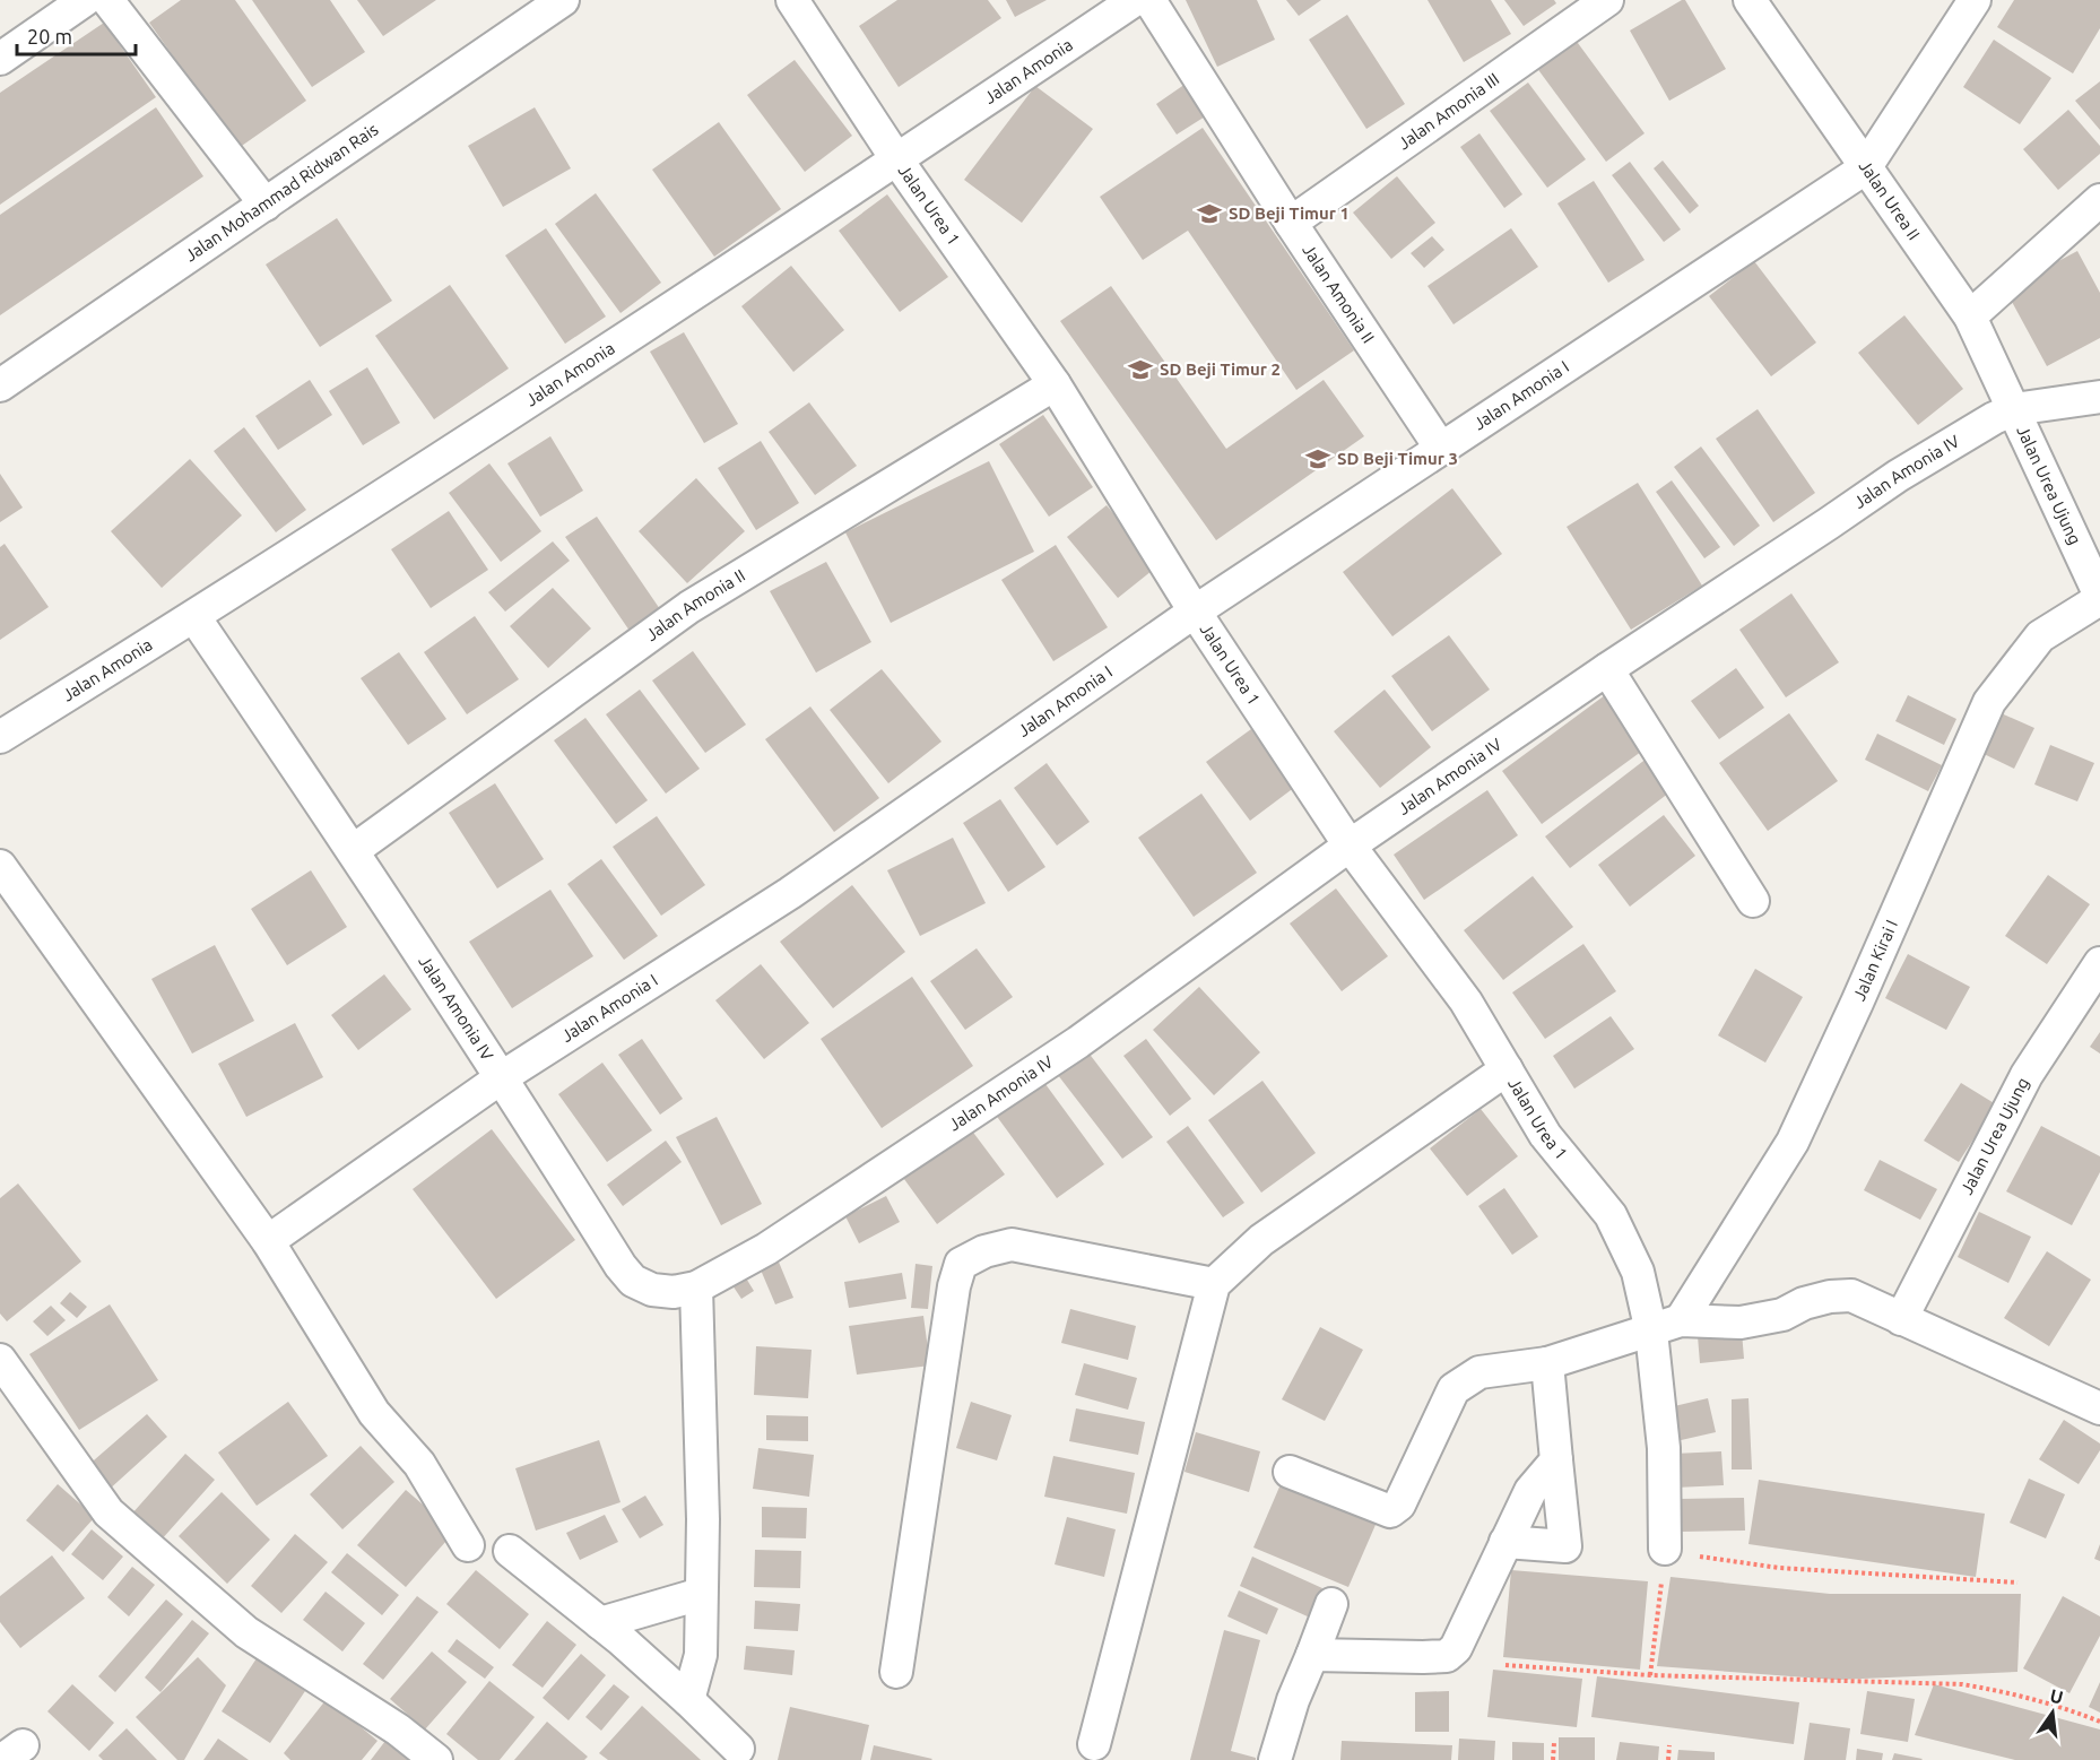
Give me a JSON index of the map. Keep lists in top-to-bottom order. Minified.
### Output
{"streets":{"street":["Jalan Amonia","Jalan Amonia III","Jalan Mohammad Ridwan Rais","Jalan Urea II","Jalan Urea 1","Jalan Amonia II","Jalan Amonia I","Jalan Amonia IV","Jalan Urea Ujung","Jalan Kirai I"]},"crossings":[["Jalan Amonia","Jalan Urea 1"],["Jalan Amonia","Jalan Amonia IV"],["Jalan Amonia III","Jalan Amonia II"],["Jalan Urea II","Jalan Amonia I"],["Jalan Urea II","Jalan Amonia IV"],["Jalan Urea II","Jalan Urea Ujung"],["Jalan Urea 1","Jalan Amonia II"],["Jalan Urea 1","Jalan Amonia I"],["Jalan Urea 1","Jalan Amonia IV"],["Jalan Urea 1","Jalan Kirai I"],["Jalan Amonia II","Jalan Amonia I"],["Jalan Amonia II","Jalan Amonia IV"],["Jalan Amonia I","Jalan Amonia IV"],["Jalan Amonia IV","Jalan Urea Ujung"],["Jalan Urea Ujung","Jalan Kirai I"]],"places":{"school or university":["SD Beji Timur 1","SD Beji Timur 2","SD Beji Timur 3"]},"scale_bar":"20 m","north":"top"}
